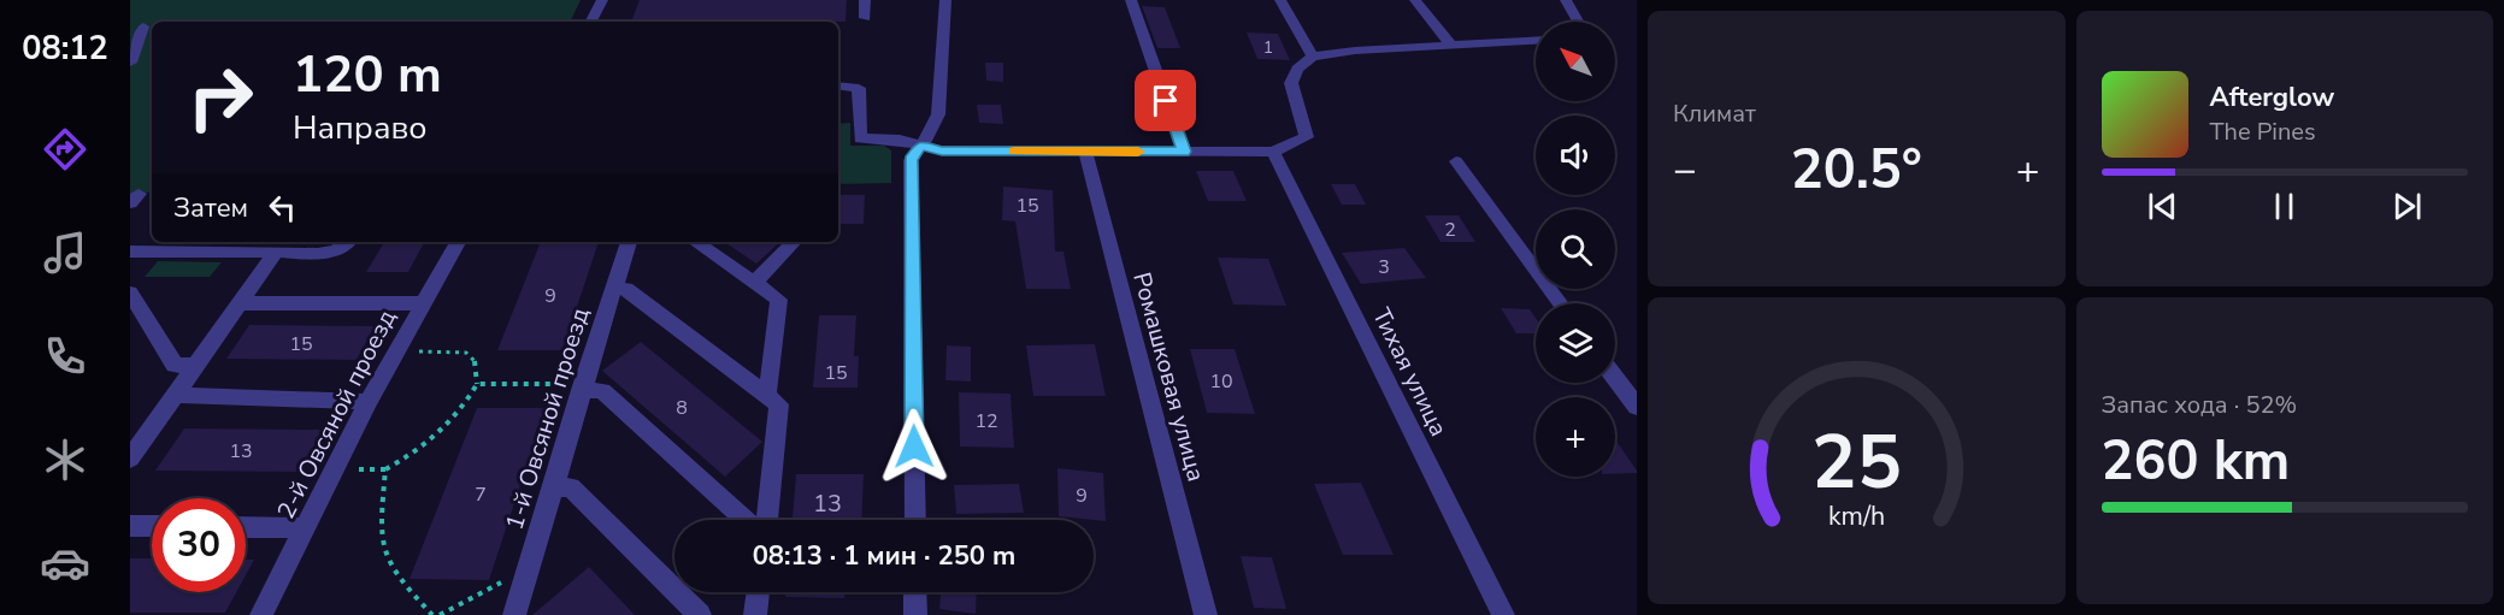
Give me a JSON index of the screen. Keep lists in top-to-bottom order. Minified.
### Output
{"streets":{"street":["Тихая улица","Ромашковая улица","2-й Овсяной проезд","1-й Овсяной проезд"]},"house_numbers":["1","15","2","3","9","15","15","10","8","12","13","7","9","13"],"north":"top left","page":{"tabs":"08:12","tile":["Климат",["Запас хода · 52%","260 km"]],"map_buttons":"+","turn":["120 m","Направо"],"song":["Afterglow","The Pines"],"heat":["−","20.5°","+"],"then":"Затем","limit":"30","trip":"08:13 · 1 мин · 250 m","gauge":["25","km/h"]}}
